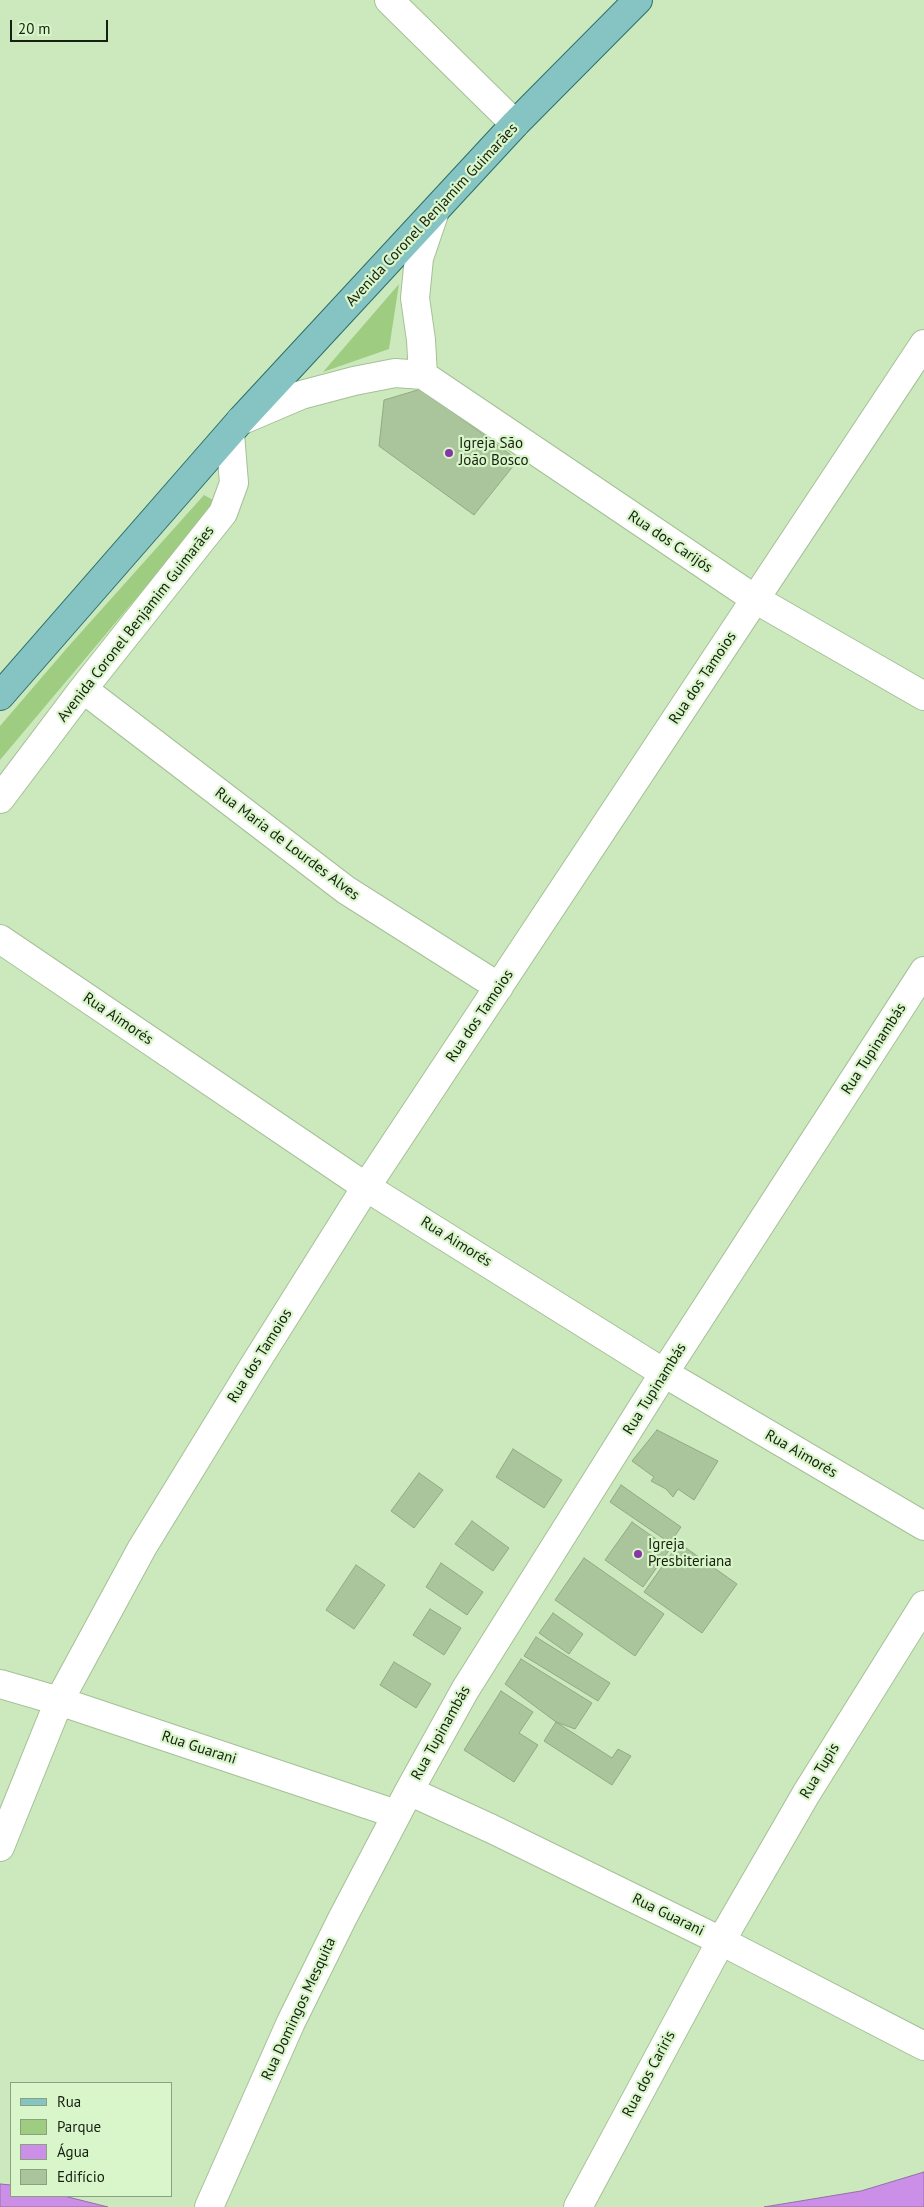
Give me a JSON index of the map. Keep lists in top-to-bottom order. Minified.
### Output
{"streets":{"main road":["Avenida Coronel Benjamim Guimarães"],"street":["Rua dos Carijós","Rua dos Tamoios","Rua Maria de Lourdes Alves","Rua Aimorés","Rua Tupinambás","Rua Guarani","Rua Tupis","Rua Domingos Mesquita","Rua dos Cariris"]},"crossings":[["Avenida Coronel Benjamim Guimarães","Rua dos Carijós"],["Avenida Coronel Benjamim Guimarães","Rua Maria de Lourdes Alves"],["Rua dos Carijós","Rua dos Tamoios"],["Rua dos Tamoios","Rua Maria de Lourdes Alves"],["Rua dos Tamoios","Rua Aimorés"],["Rua dos Tamoios","Rua Guarani"],["Rua Aimorés","Rua Tupinambás"],["Rua Tupinambás","Rua Guarani"],["Rua Tupinambás","Rua Domingos Mesquita"],["Rua Guarani","Rua Tupis"],["Rua Guarani","Rua Domingos Mesquita"],["Rua Guarani","Rua dos Cariris"],["Rua Tupis","Rua dos Cariris"]],"places":["Igreja São João Bosco","Igreja Presbiteriana"],"legend":["Rua","Parque","Água","Edifício"],"scale_bar":"20 m"}
